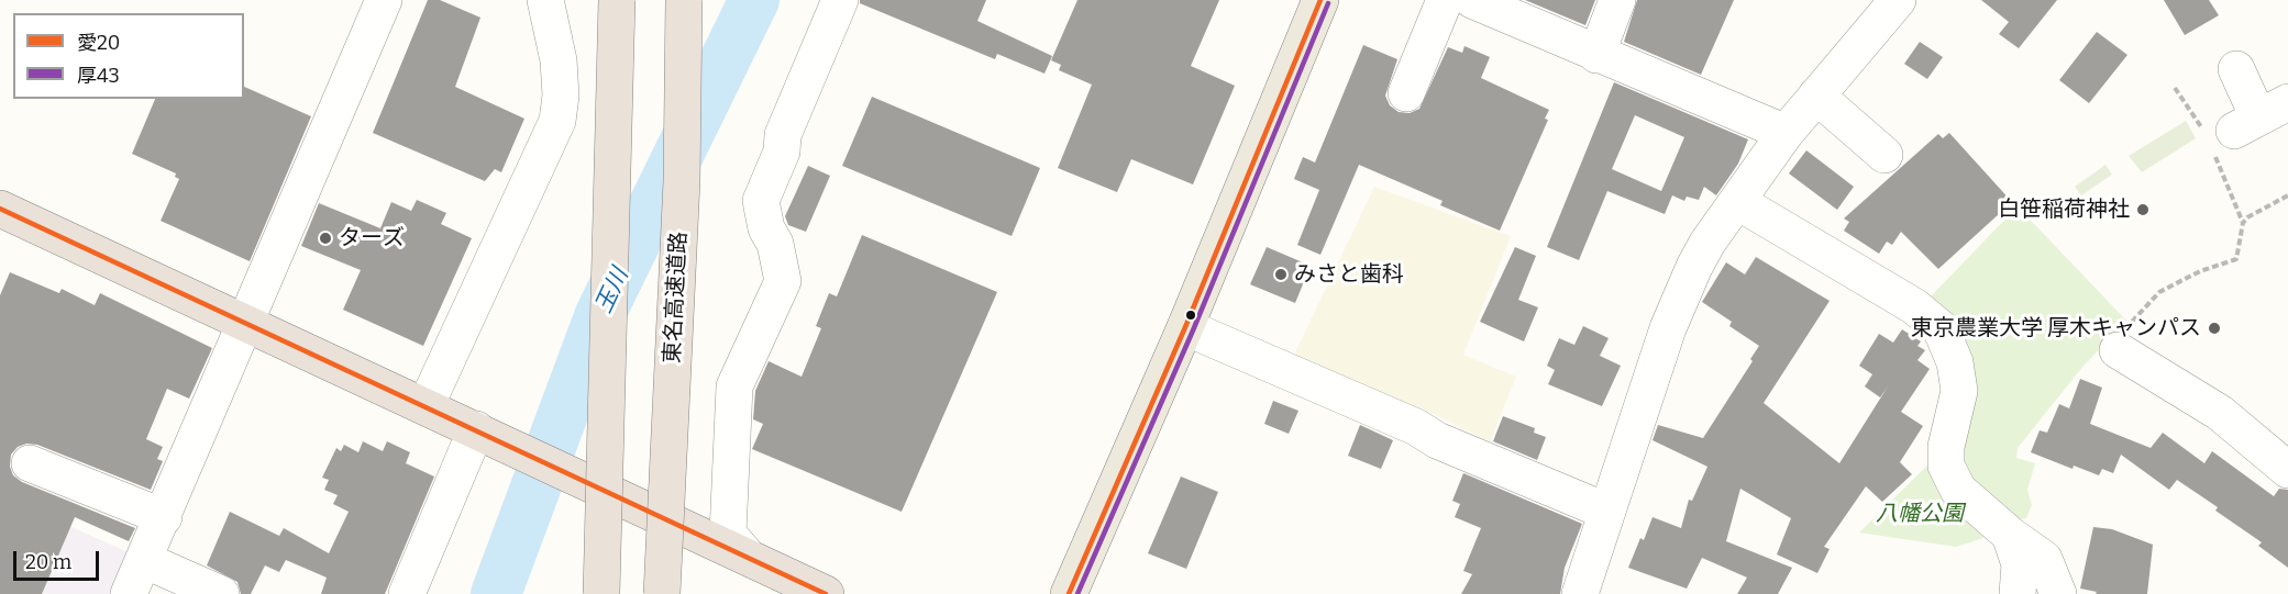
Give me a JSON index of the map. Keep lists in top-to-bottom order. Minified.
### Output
{"streets":{"highway":["東名高速道路"]},"water":["玉川"],"parks":["八幡公園"],"places":["白笹稲荷神社","ターズ","みさと歯科","東京農業大学 厚木キャンパス"],"lines":["transit line 愛20","transit line 厚43"],"legend":["愛20","厚43"],"scale_bar":"20 m"}
